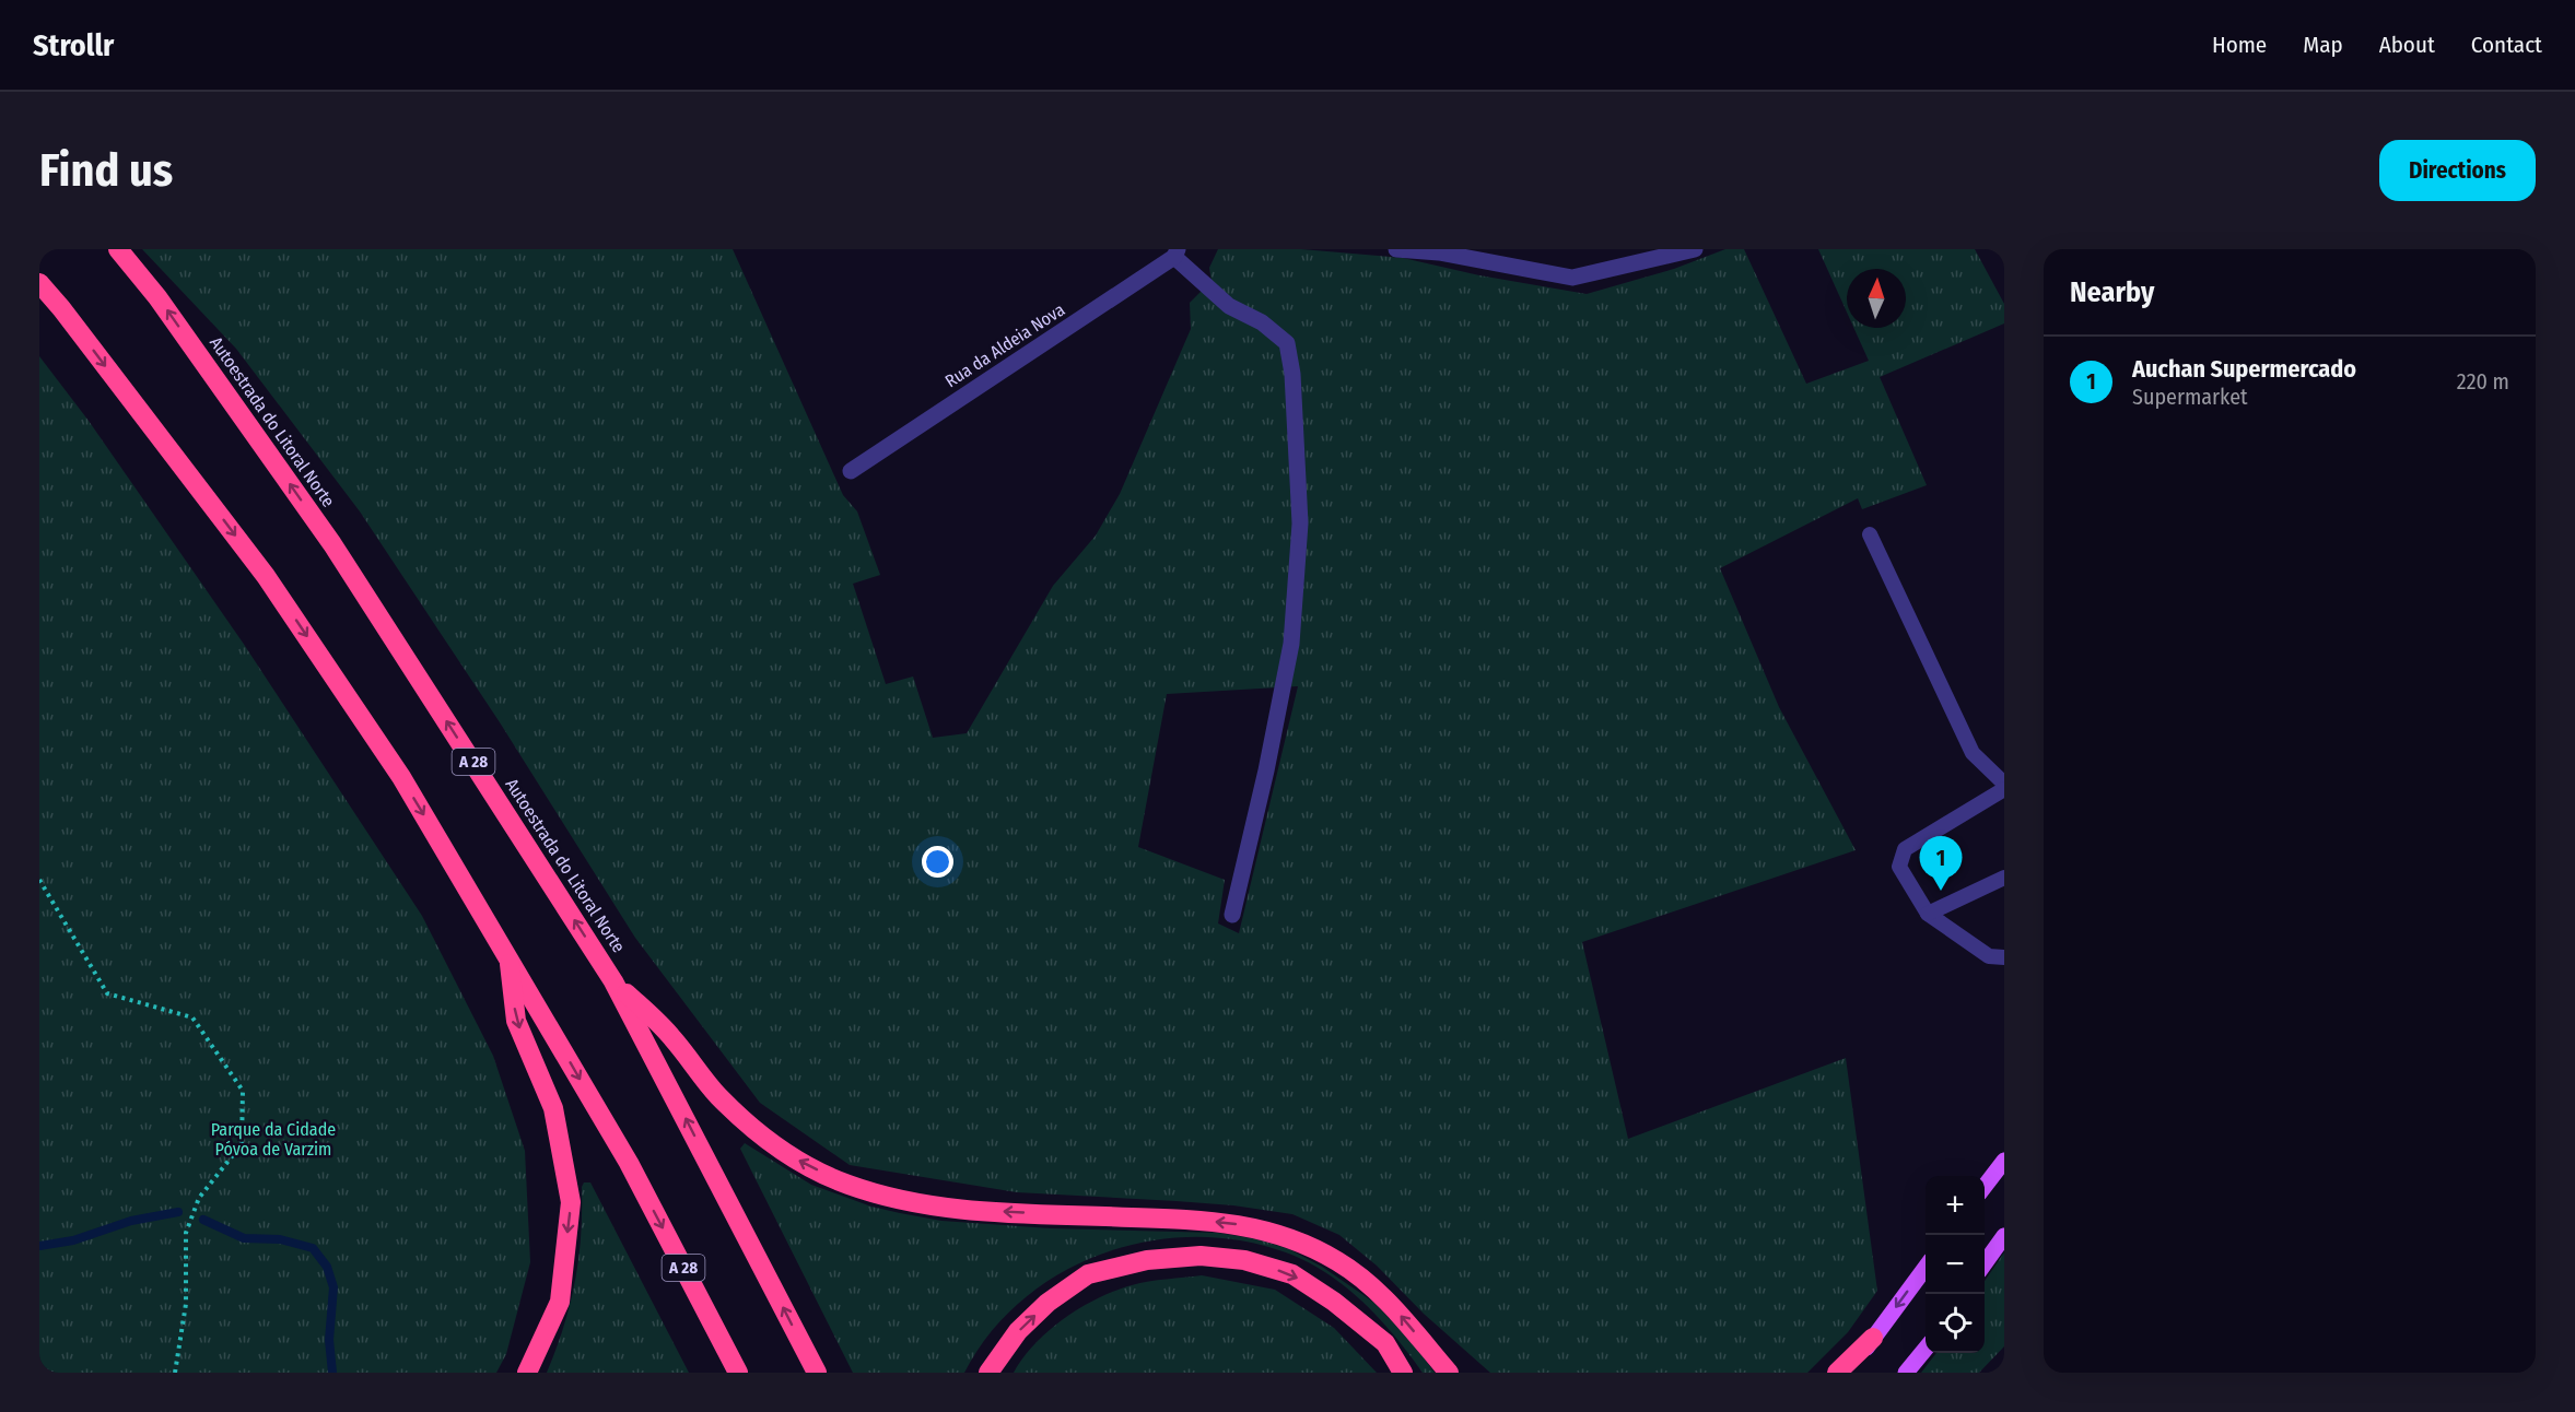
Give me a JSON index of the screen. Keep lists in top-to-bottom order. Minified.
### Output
{"streets":{"highway":["Autoestrada do Litoral Norte","A 28"],"street":["Rua da Aldeia Nova"]},"parks":["Parque da Cidade Póvoa de Varzim"],"north":"top","page":{"header":"Strollr","nav":["Home","Map","About","Contact"],"buttons":"Directions","title":"Find us","heading":"Nearby","list":[{"mark":"1","name":"Auchan Supermercado","note":"Supermarket","value":"220 m"}],"pins":"1","map_buttons":["+","−"]}}
